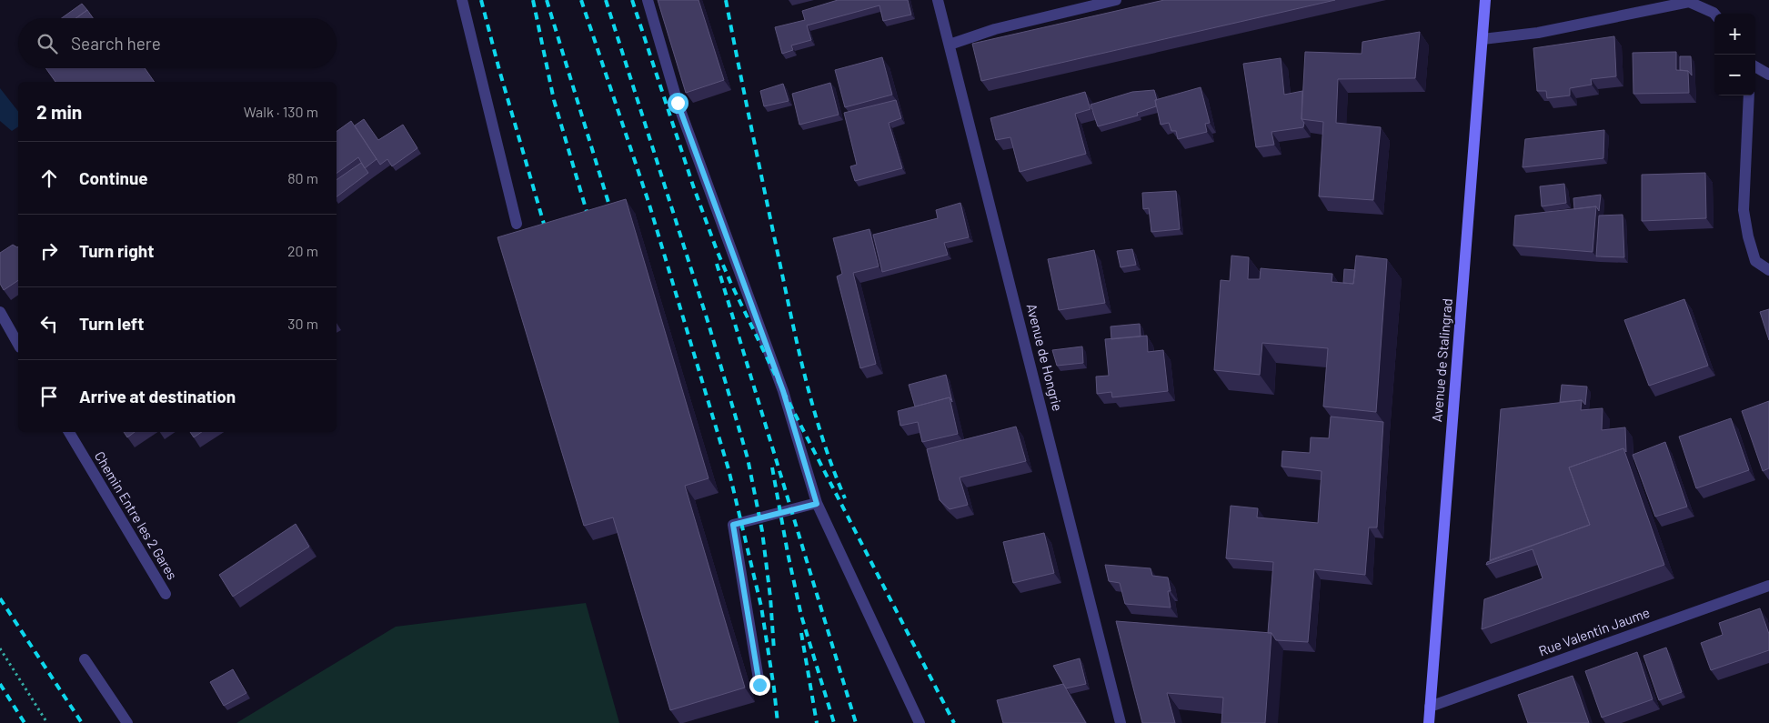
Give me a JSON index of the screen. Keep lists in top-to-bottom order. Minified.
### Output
{"streets":{"main road":["Avenue de Stalingrad"],"street":["Avenue de Hongrie","Chemin Entre les 2 Gares","Rue Valentin Jaume"]},"crossings":[["Avenue de Stalingrad","Rue Valentin Jaume"]],"page":{"map_buttons":["+","−"],"search":"Search here","heading":["2 min","Walk · 130 m"],"list":[["Continue","80 m"],["Turn right","20 m"],["Turn left","30 m"],"Arrive at destination"]}}
